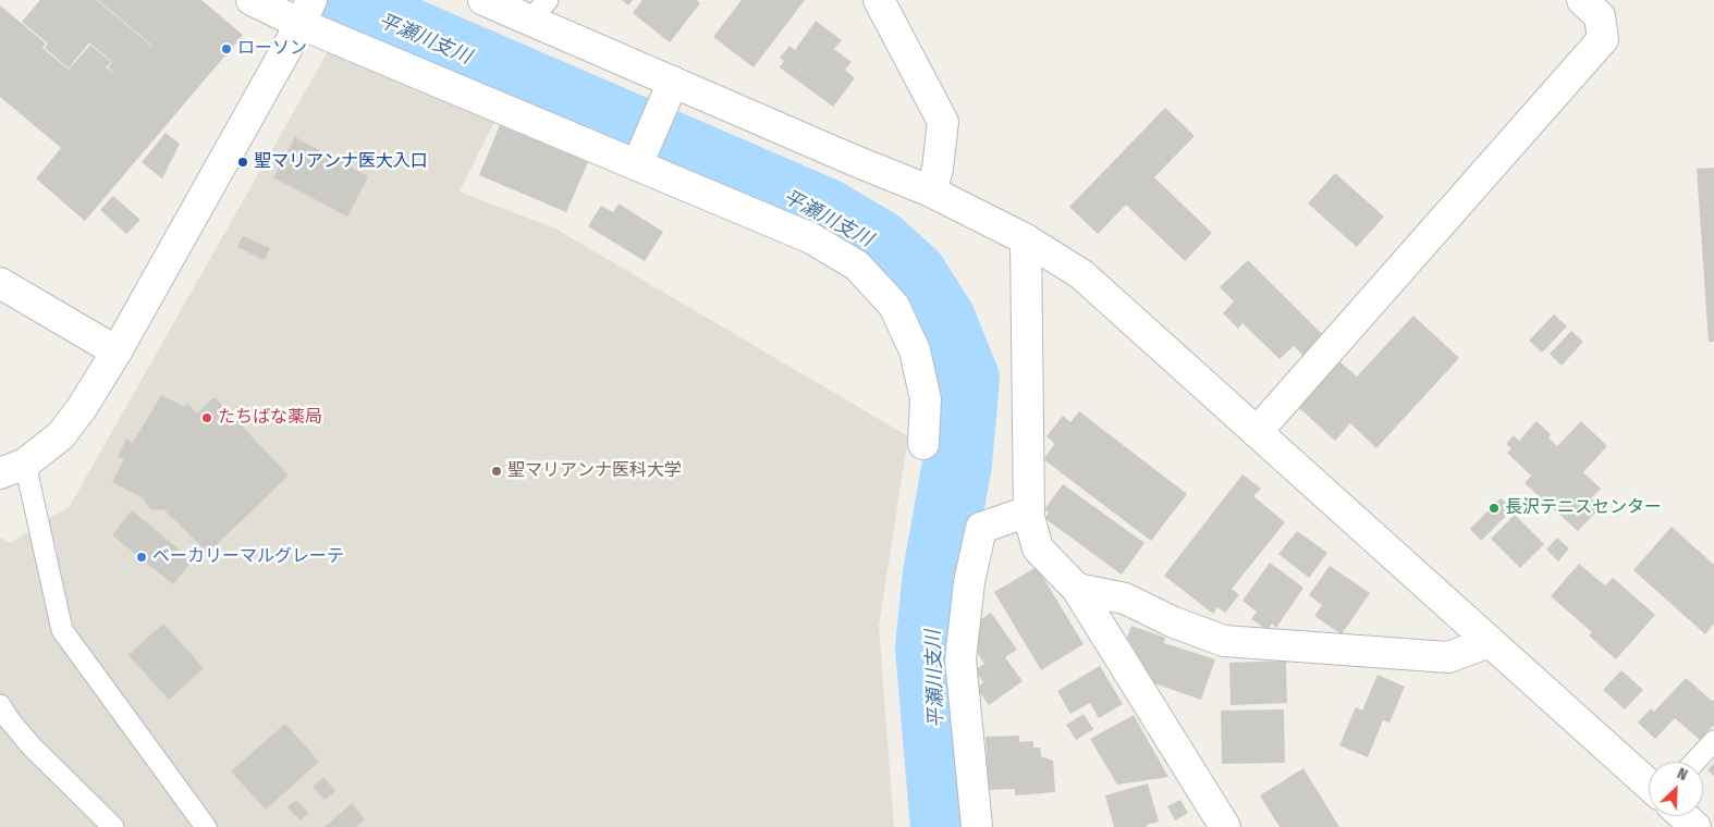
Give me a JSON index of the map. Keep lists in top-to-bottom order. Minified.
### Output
{"water":["平瀬川支川"],"places":["ローソン","聖マリアンナ医大入口","たちばな薬局","聖マリアンナ医科大学","長沢テニスセンター","ベーカリーマルグレーテ"],"north":"top right"}
